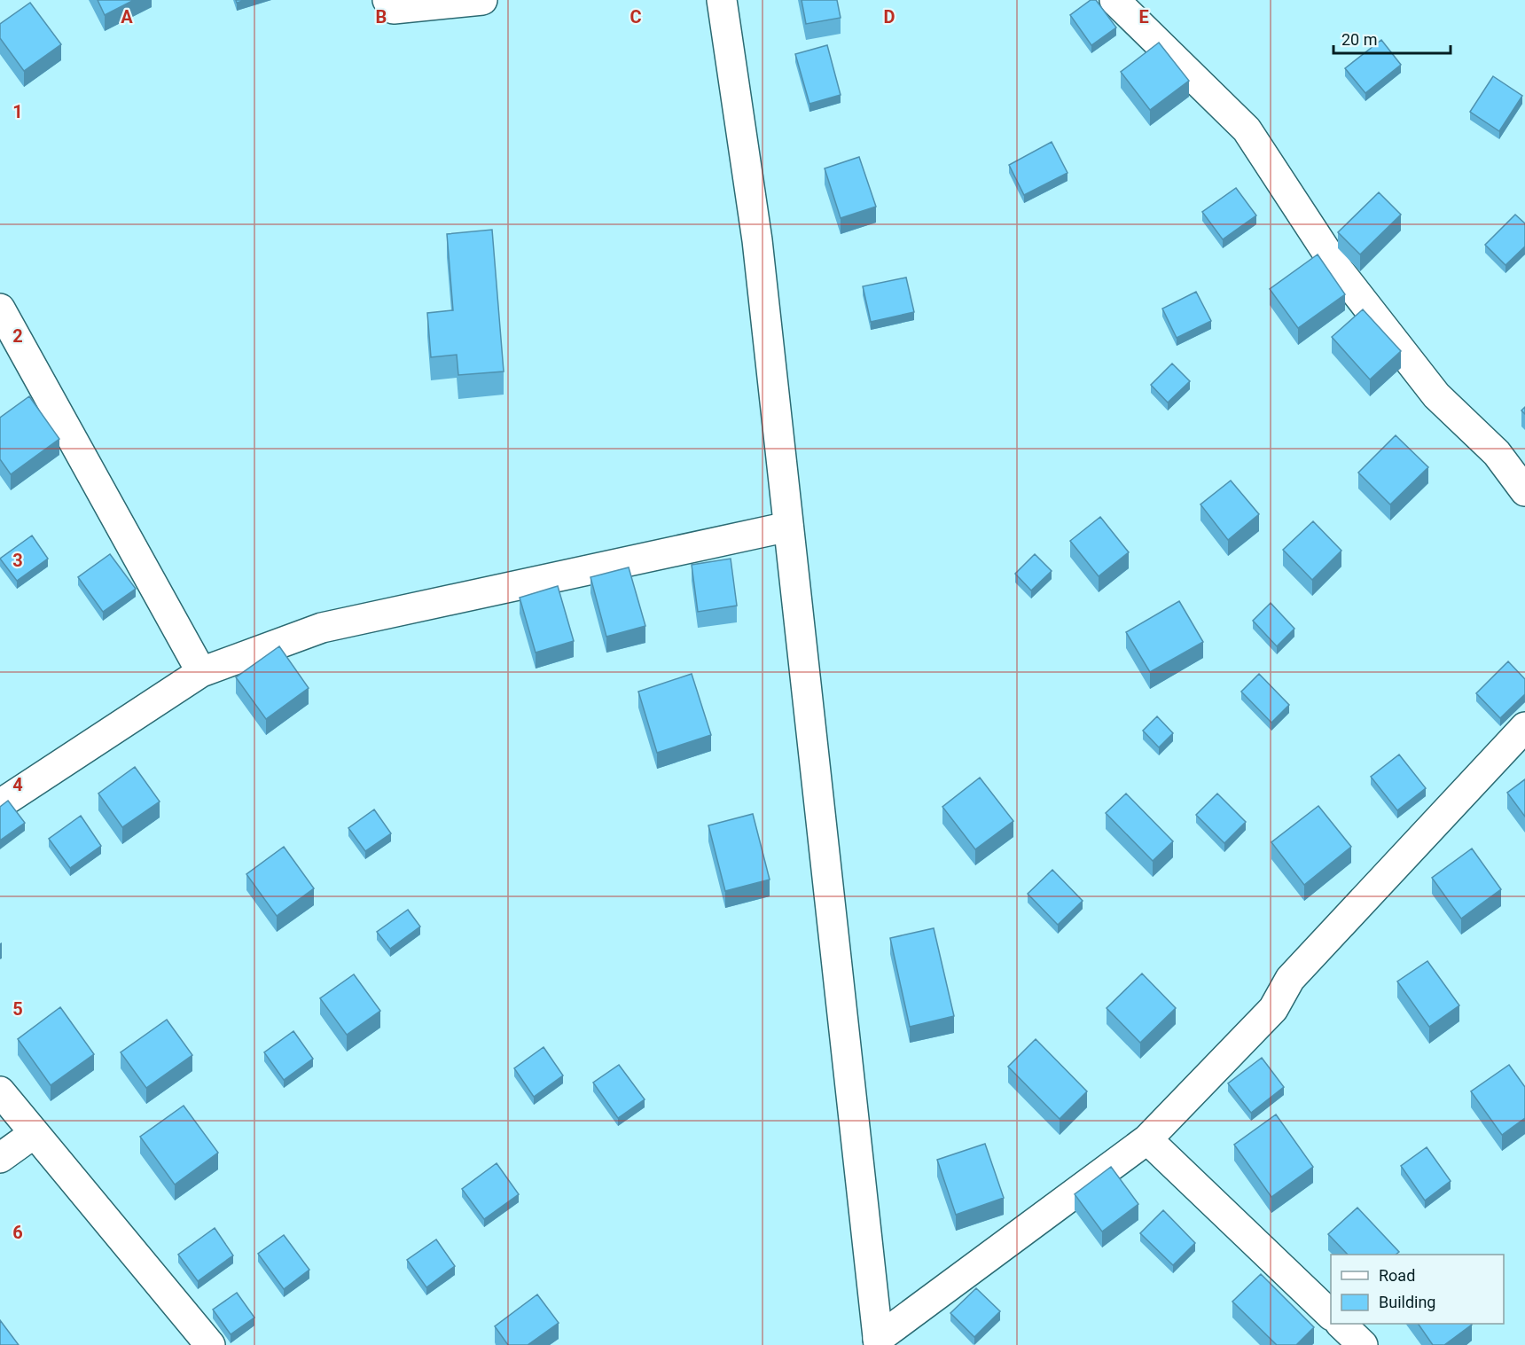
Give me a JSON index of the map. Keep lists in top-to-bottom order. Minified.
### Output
{"legend":["Road","Building"],"scale_bar":"20 m","grid":{"columns":["A","B","C","D","E"],"rows":["1","2","3","4","5","6"]}}
